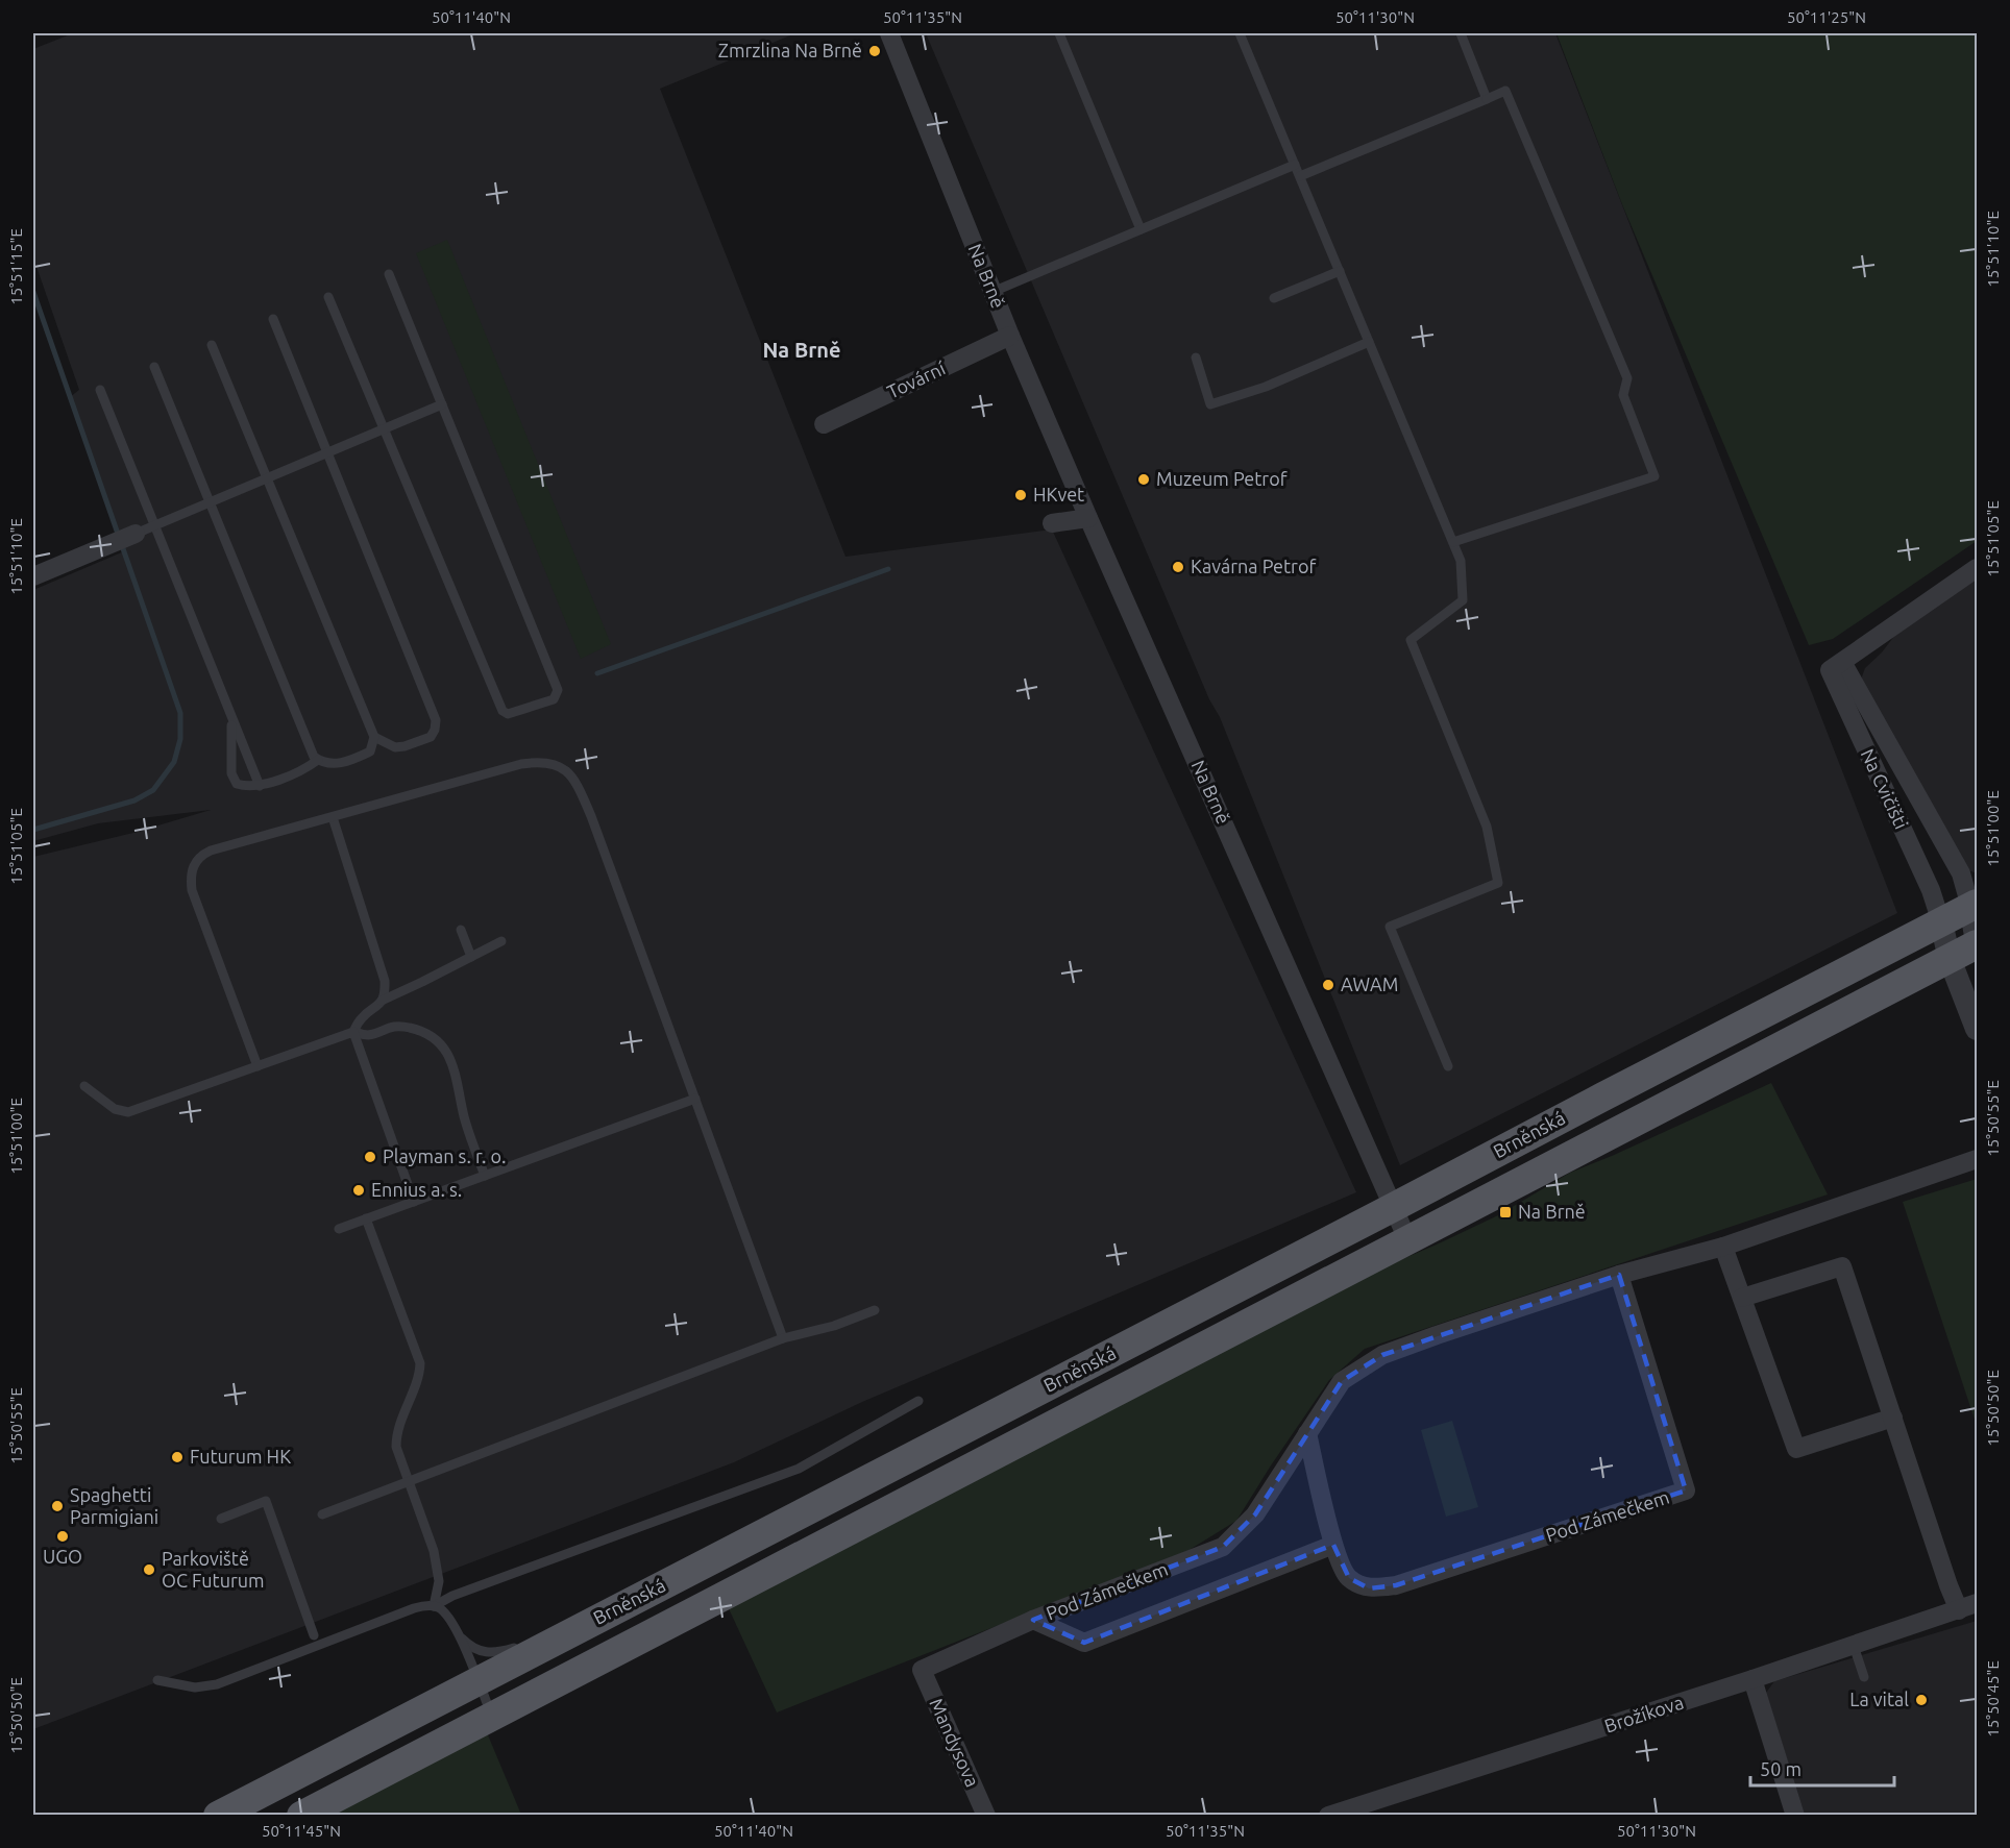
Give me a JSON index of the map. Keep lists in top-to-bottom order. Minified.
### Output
{"streets":{"main road":["Brněnská"],"street":["Na Brně","Tovární","Na Cvičišti","Pod Zámečkem","Brožíkova","Mandysova"]},"crossings":[["Na Brně","Tovární"],["Na Brně","Brněnská"],["Na Cvičišti","Brněnská"],["Pod Zámečkem","Mandysova"]],"districts":["Na Brně"],"places":{"other":["Zmrzlina Na Brně","Muzeum Petrof","HKvet","Kavárna Petrof","AWAM","Playman s. r. o.","Ennius a. s.","Futurum HK","Spaghetti Parmigiani","UGO","Parkoviště OC Futurum","La vital"],"transit":["Na Brně"]},"scale_bar":"50 m","coordinates":["50°11'40\"N","50°11'35\"N","50°11'30\"N","50°11'25\"N","15°51'10\"E","15°51'15\"E","15°51'05\"E","15°51'00\"E","15°50'55\"E","15°50'50\"E","15°50'45\"E","50°11'45\"N"]}
